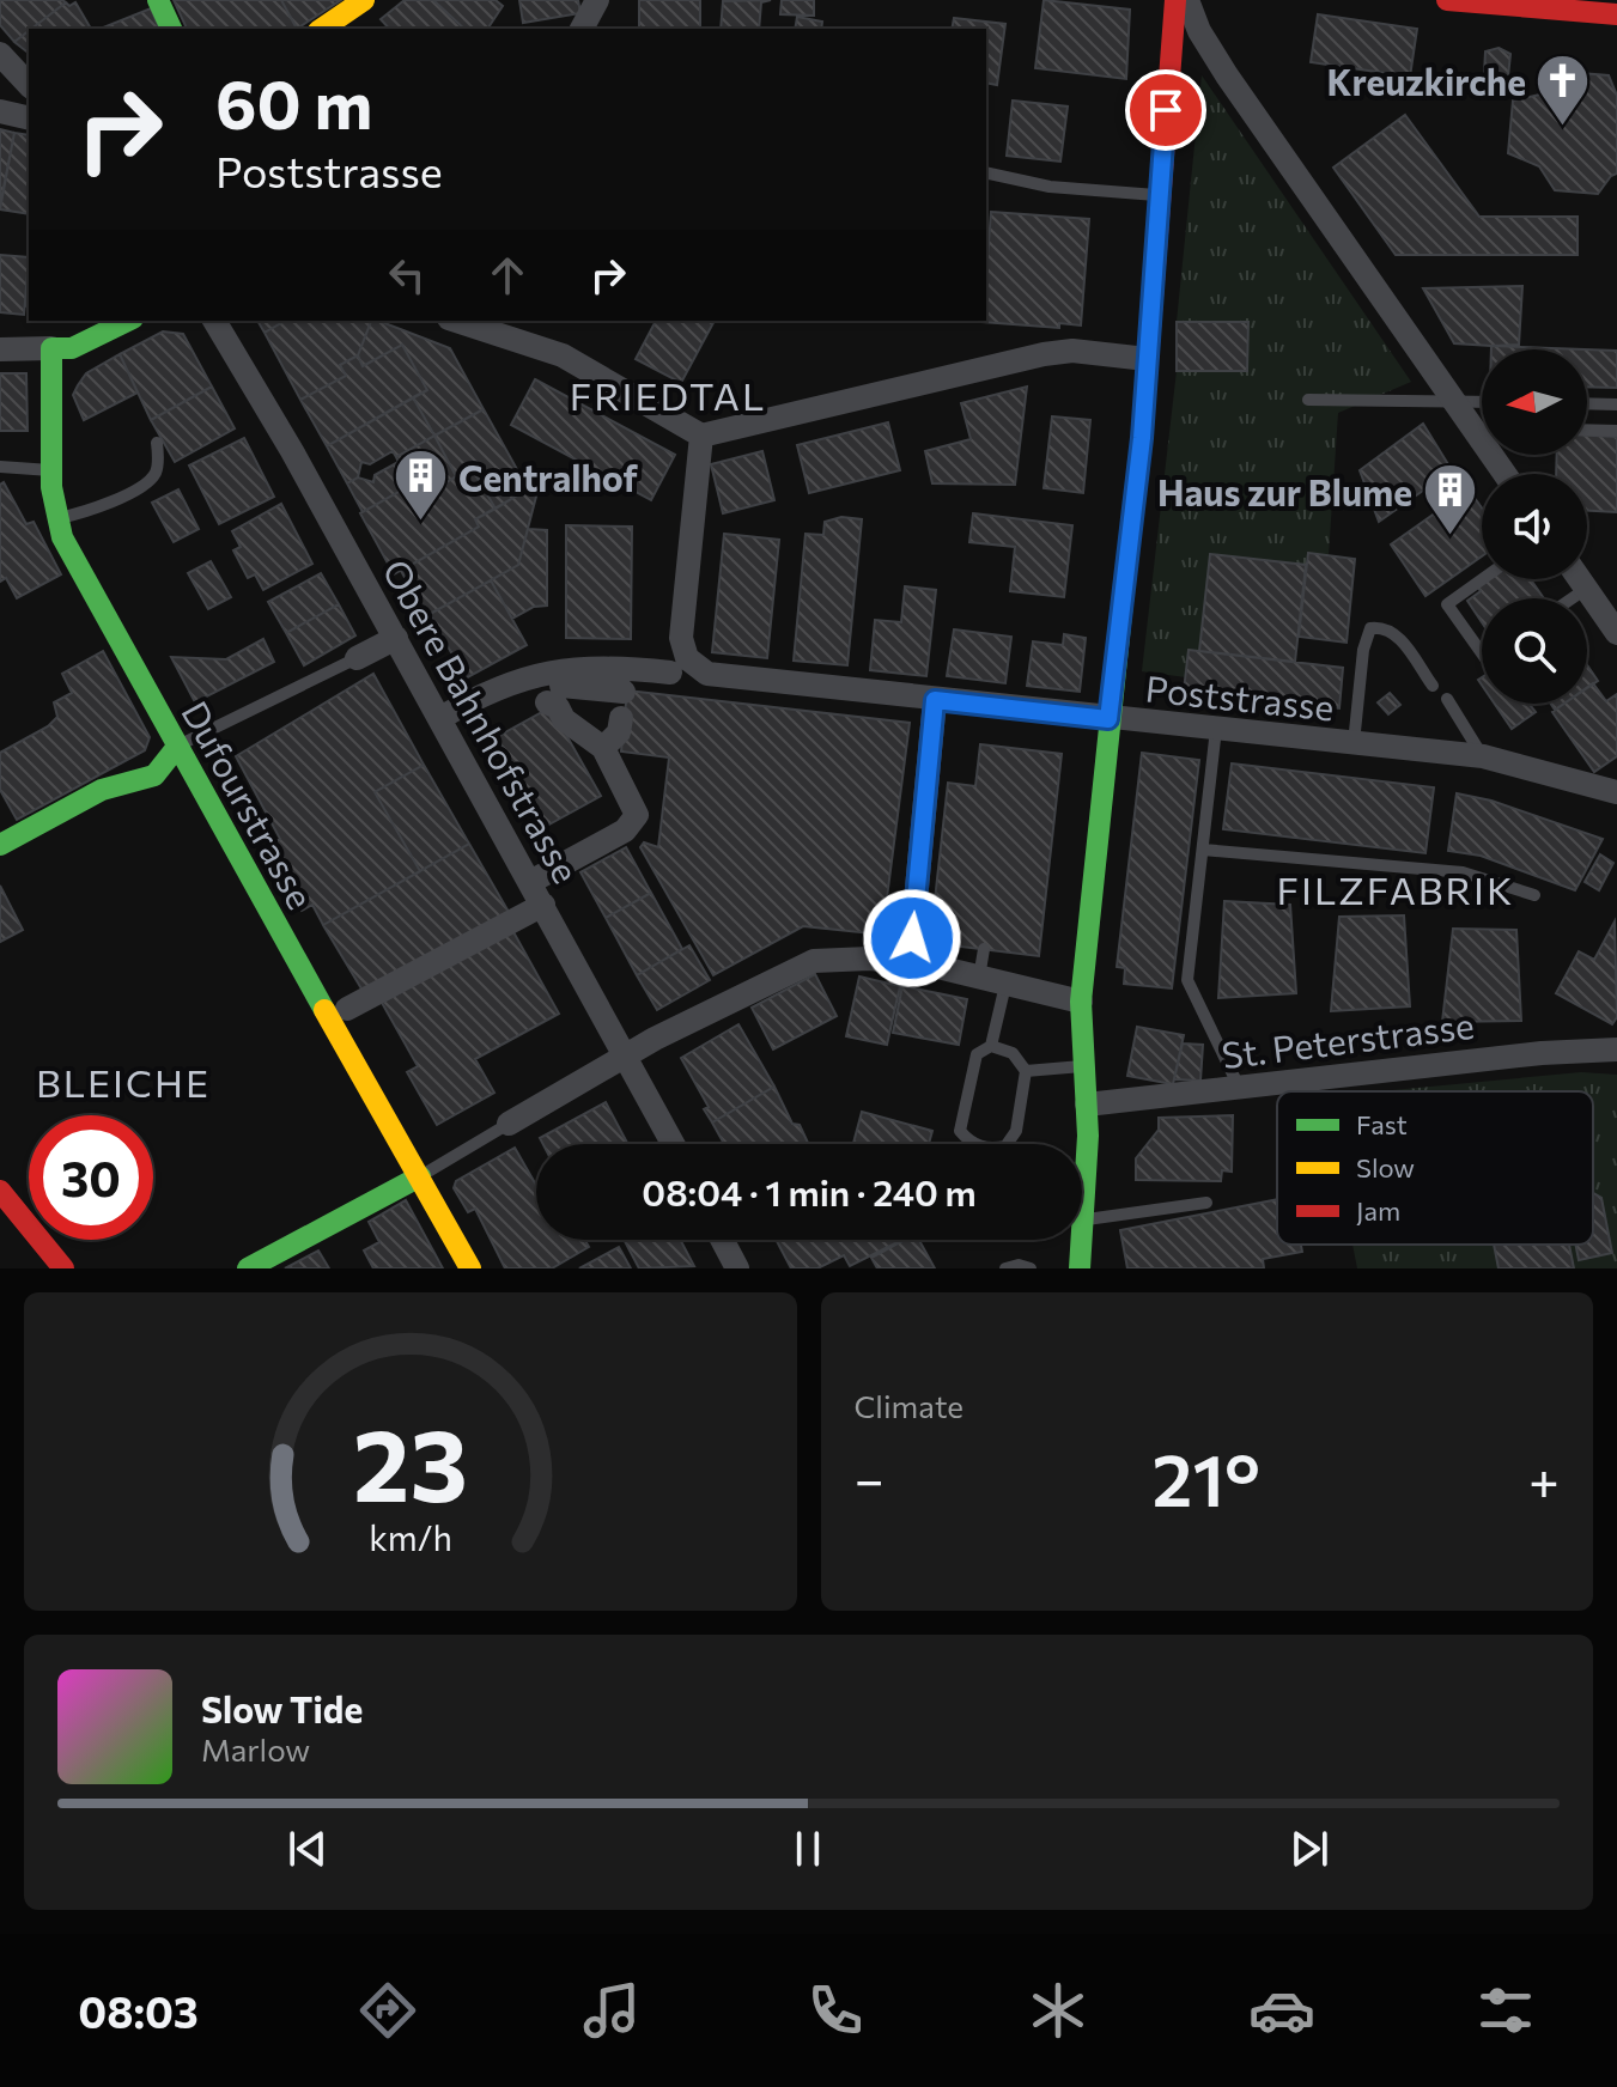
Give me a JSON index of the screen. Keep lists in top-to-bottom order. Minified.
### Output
{"streets":{"street":["Poststrasse","Obere Bahnhofstrasse","Dufourstrasse","St. Peterstrasse"]},"crossings":[["Poststrasse","Obere Bahnhofstrasse"]],"districts":["FRIEDTAL","FILZFABRIK","BLEICHE"],"places":{"church":["Kreuzkirche"],"building":["Centralhof","Haus zur Blume"]},"legend":["Fast","Slow","Jam"],"north":"left","page":{"turn":["60 m","Poststrasse"],"limit":"30","trip":"08:04 · 1 min · 240 m","tile":"Climate","heat":["−","21°","+"],"song":["Slow Tide","Marlow"],"tabs":"08:03","gauge":["23","km/h"]}}
